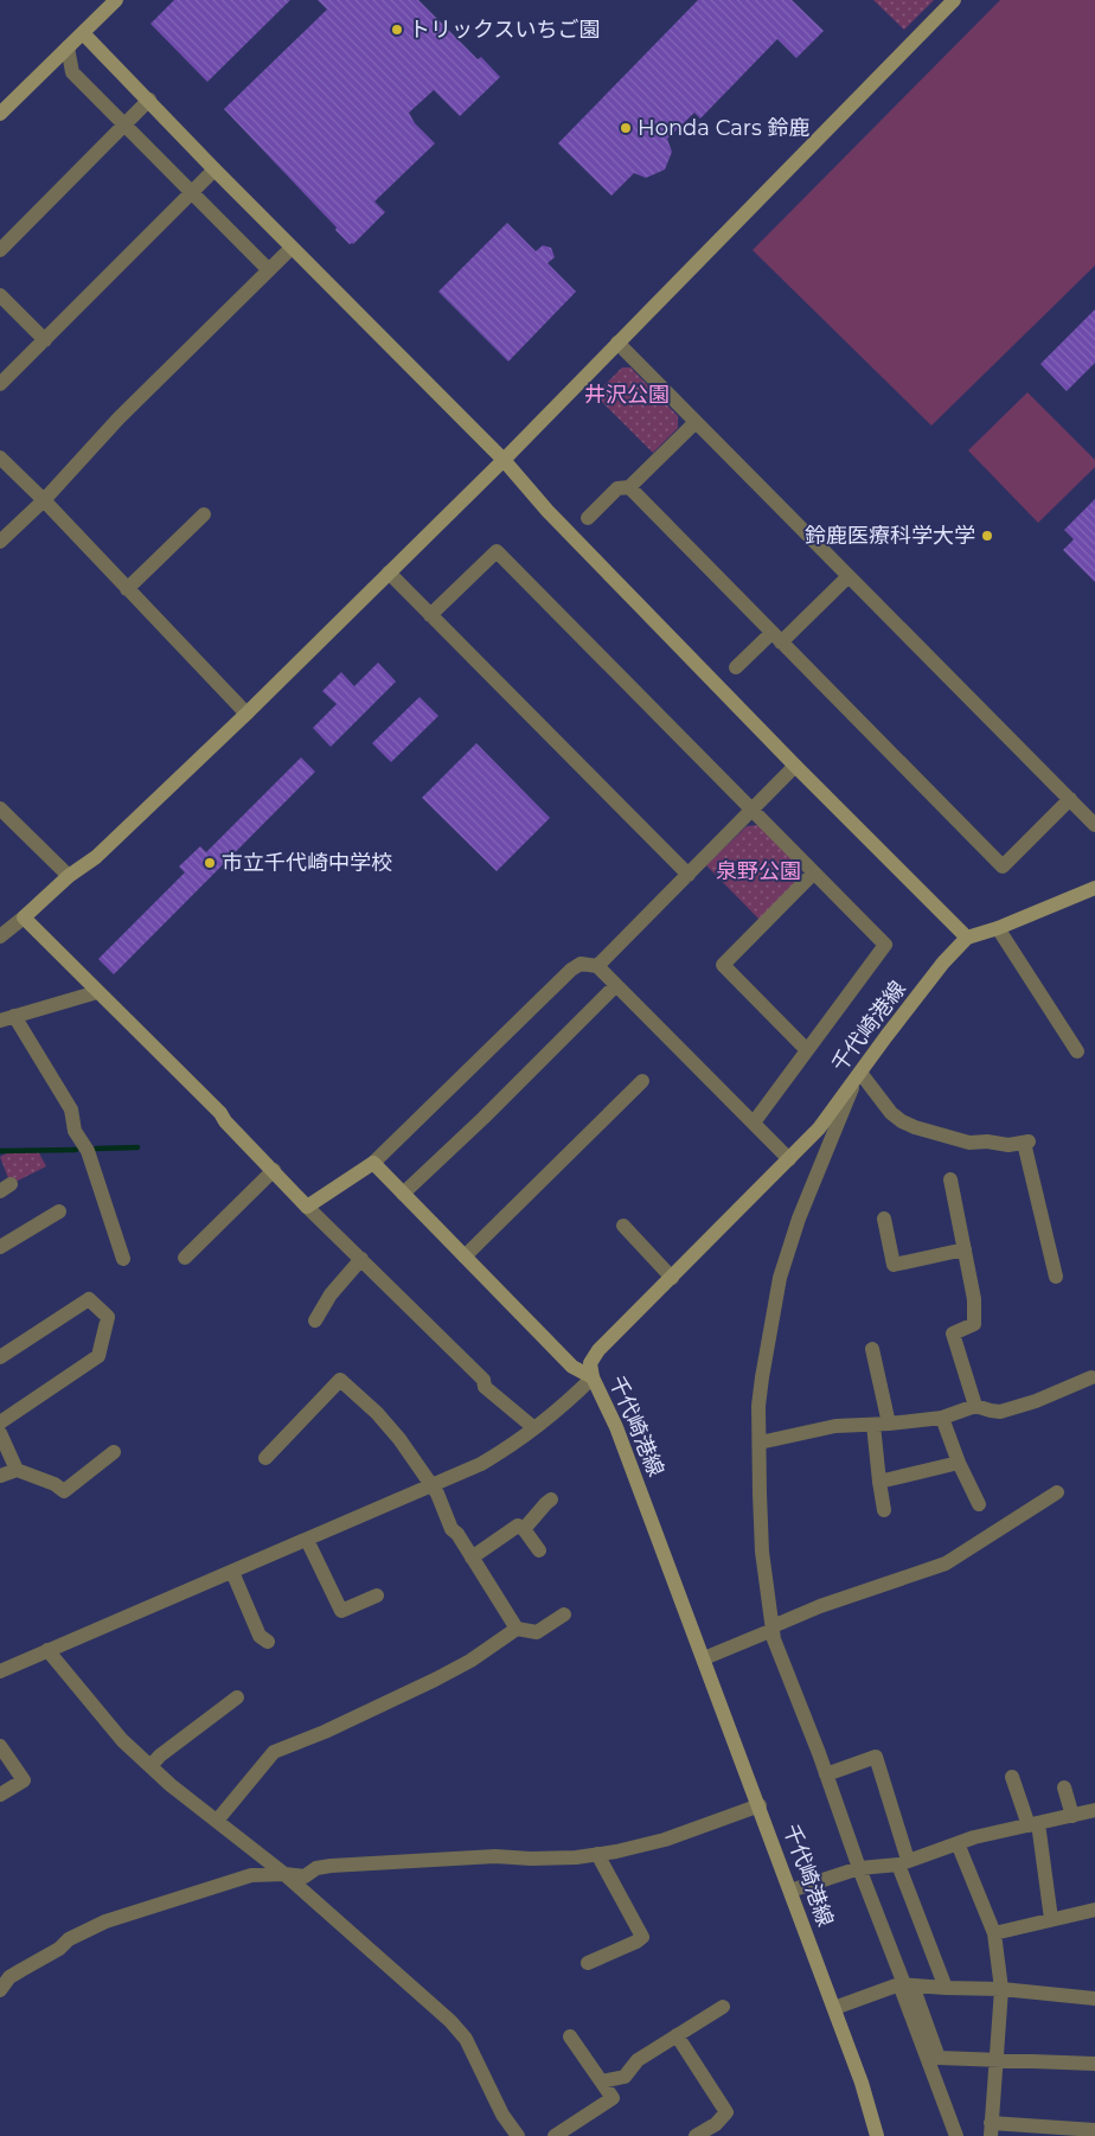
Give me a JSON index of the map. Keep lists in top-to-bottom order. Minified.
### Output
{"streets":{"street":["千代崎港線"]},"parks":["井沢公園","泉野公園"],"places":["トリックスいちご園","Honda Cars 鈴鹿","鈴鹿医療科学大学","市立千代崎中学校"]}
